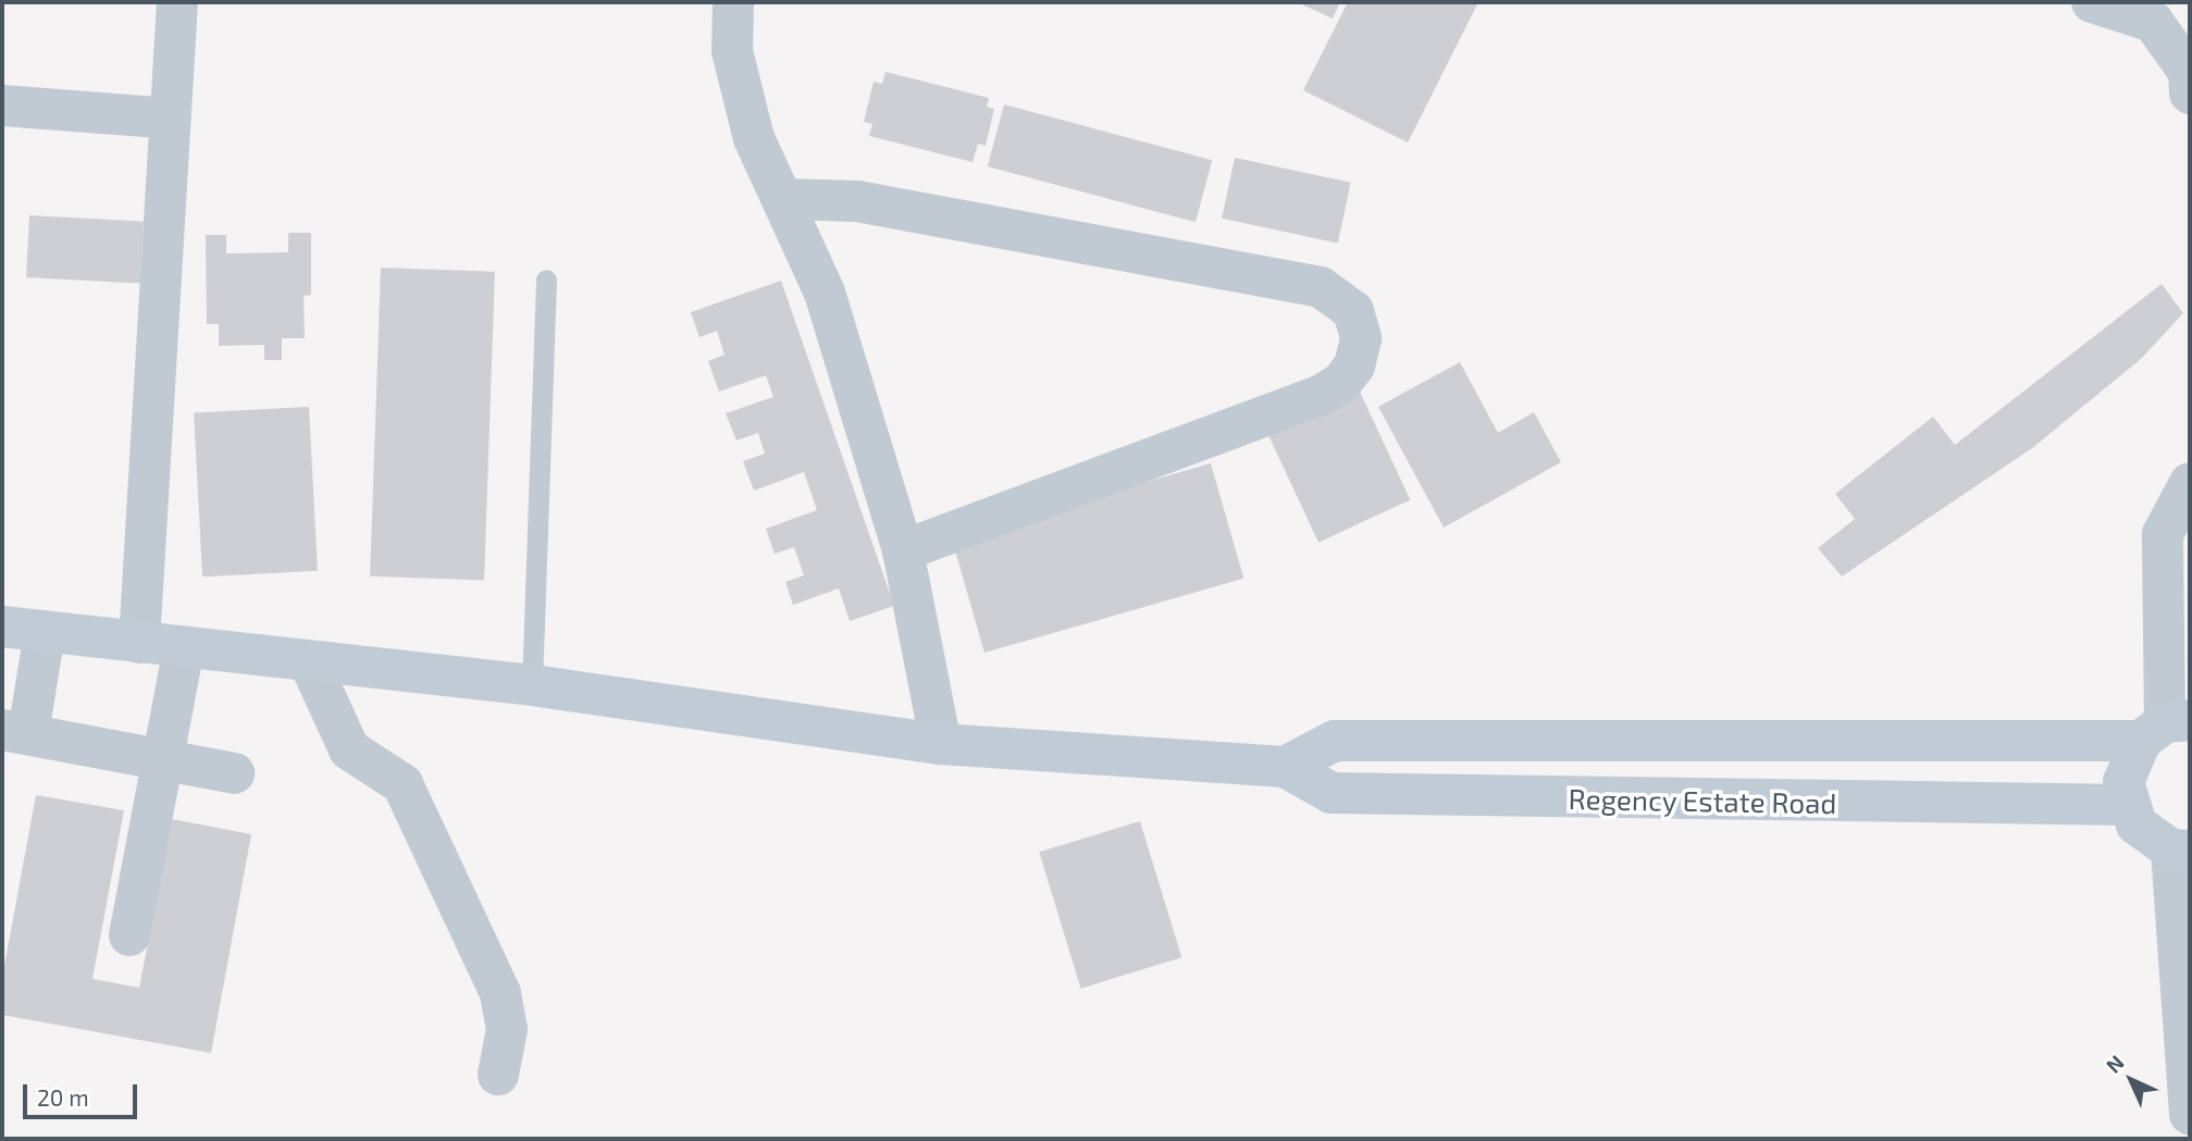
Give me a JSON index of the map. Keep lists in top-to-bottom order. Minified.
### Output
{"streets":{"street":["Regency Estate Road"]},"scale_bar":"20 m","north":"top left"}
